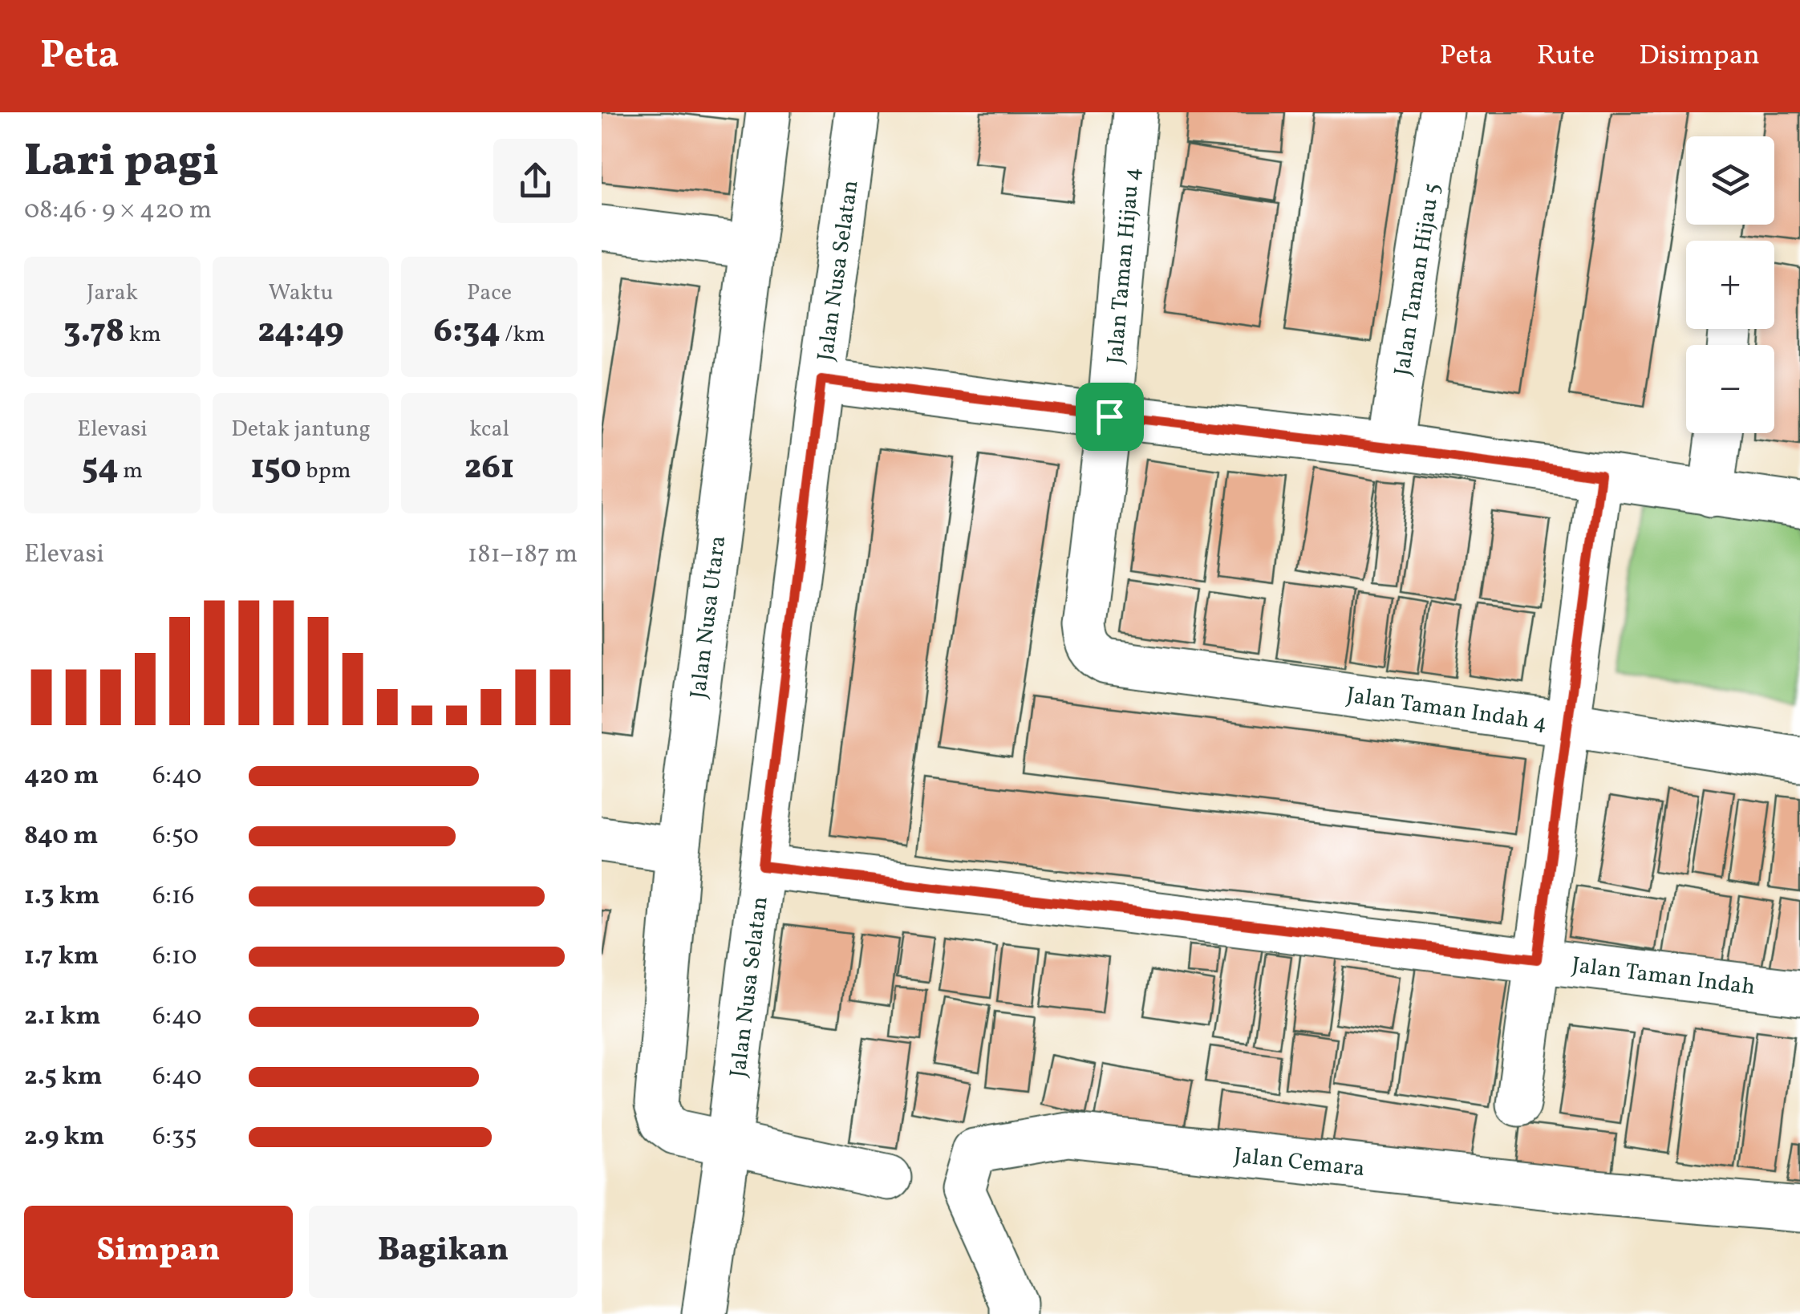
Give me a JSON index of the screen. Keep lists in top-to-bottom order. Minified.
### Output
{"streets":{"street":["Jalan Taman Hijau 4","Jalan Nusa Selatan","Jalan Taman Hijau 5","Jalan Nusa Utara","Jalan Taman Indah 4","Jalan Taman Indah","Jalan Cemara"]},"crossings":[["Jalan Taman Hijau 4","Jalan Taman Indah 4"],["Jalan Nusa Selatan","Jalan Nusa Utara"],["Jalan Nusa Selatan","Jalan Taman Indah"]],"page":{"header":"Peta","nav":["Peta","Rute","Disimpan"],"heading":["Lari pagi","08:46 · 9 × 420 m"],"map_buttons":["+","−"],"stats":[["Jarak","3.78 km"],["Waktu","24:49"],["Pace","6:34 /km"],["Elevasi","54 m"],["Detak jantung","150 bpm"],["kcal","261"]],"chart":["Elevasi","181–187 m"],"list":[{"name":"420 m","note":"6:40"},{"name":"840 m","note":"6:50"},{"name":"1.3 km","note":"6:16"},{"name":"1.7 km","note":"6:10"},{"name":"2.1 km","note":"6:40"},{"name":"2.5 km","note":"6:40"},{"name":"2.9 km","note":"6:35"}],"buttons":["Simpan","Bagikan"]}}
